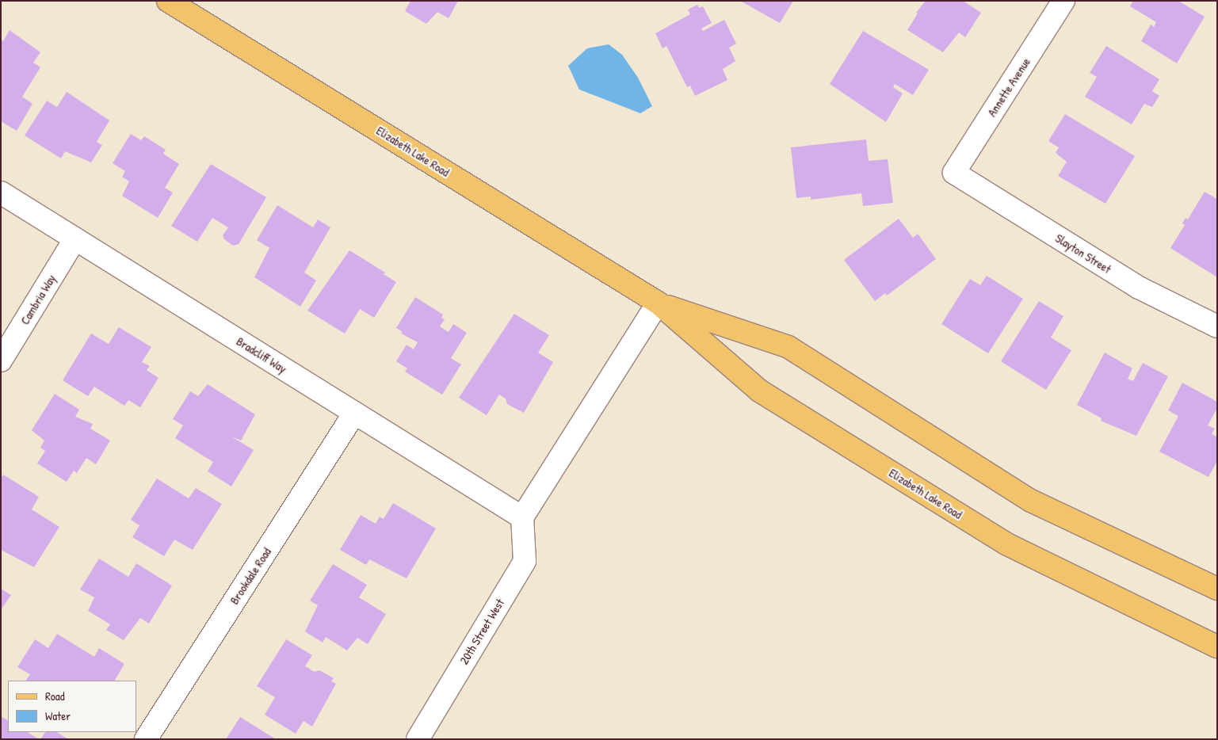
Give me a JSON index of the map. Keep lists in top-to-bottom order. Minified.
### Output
{"streets":{"main road":["Elizabeth Lake Road"],"street":["Annette Avenue","Slayton Street","Cambria Way","Bradcliff Way","Brookdale Road","20th Street West"]},"crossings":[["Annette Avenue","Slayton Street"],["Cambria Way","Bradcliff Way"],["Bradcliff Way","Brookdale Road"],["Bradcliff Way","20th Street West"]],"legend":["Road","Water"]}
